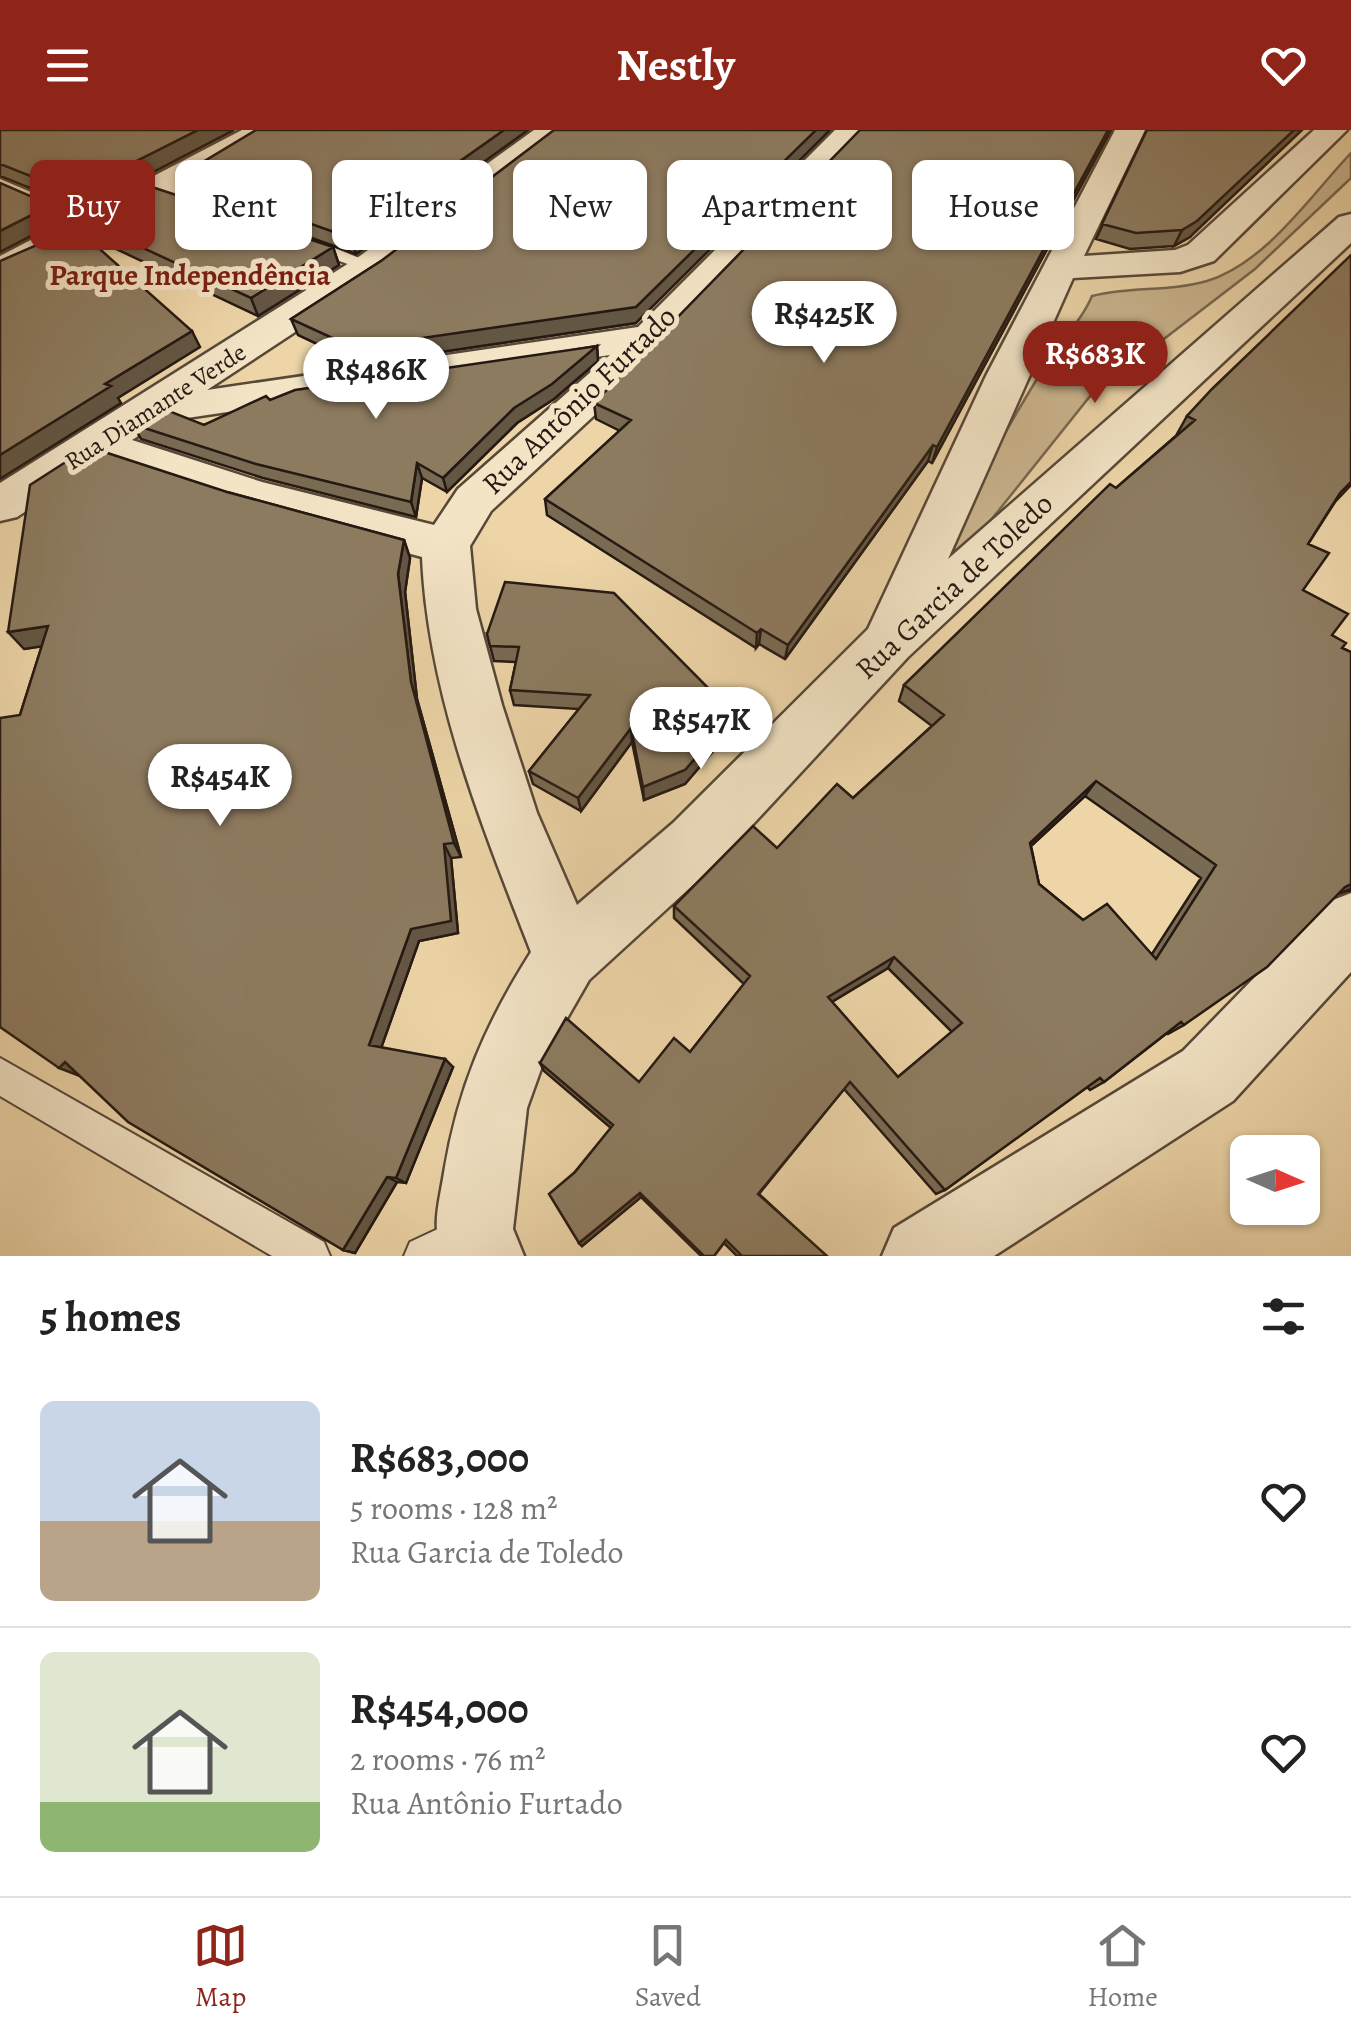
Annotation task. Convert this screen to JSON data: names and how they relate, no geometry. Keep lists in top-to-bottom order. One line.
{"streets":{"street":["Rua Antônio Furtado","Rua Diamante Verde","Rua Garcia de Toledo"]},"districts":["Parque Independência"],"north":"right","page":{"header":"Nestly","chip":["Buy","Rent","Filters","New","Apartment","House"],"price":["R$425K","R$683K","R$486K","R$547K","R$454K"],"heading":"5 homes","list":[{"name":"R$683,000","note":"5 rooms · 128 m² · Rua Garcia de Toledo"},{"name":"R$454,000","note":"2 rooms · 76 m² · Rua Antônio Furtado"}],"tabs":["Map","Saved","Home"]}}
